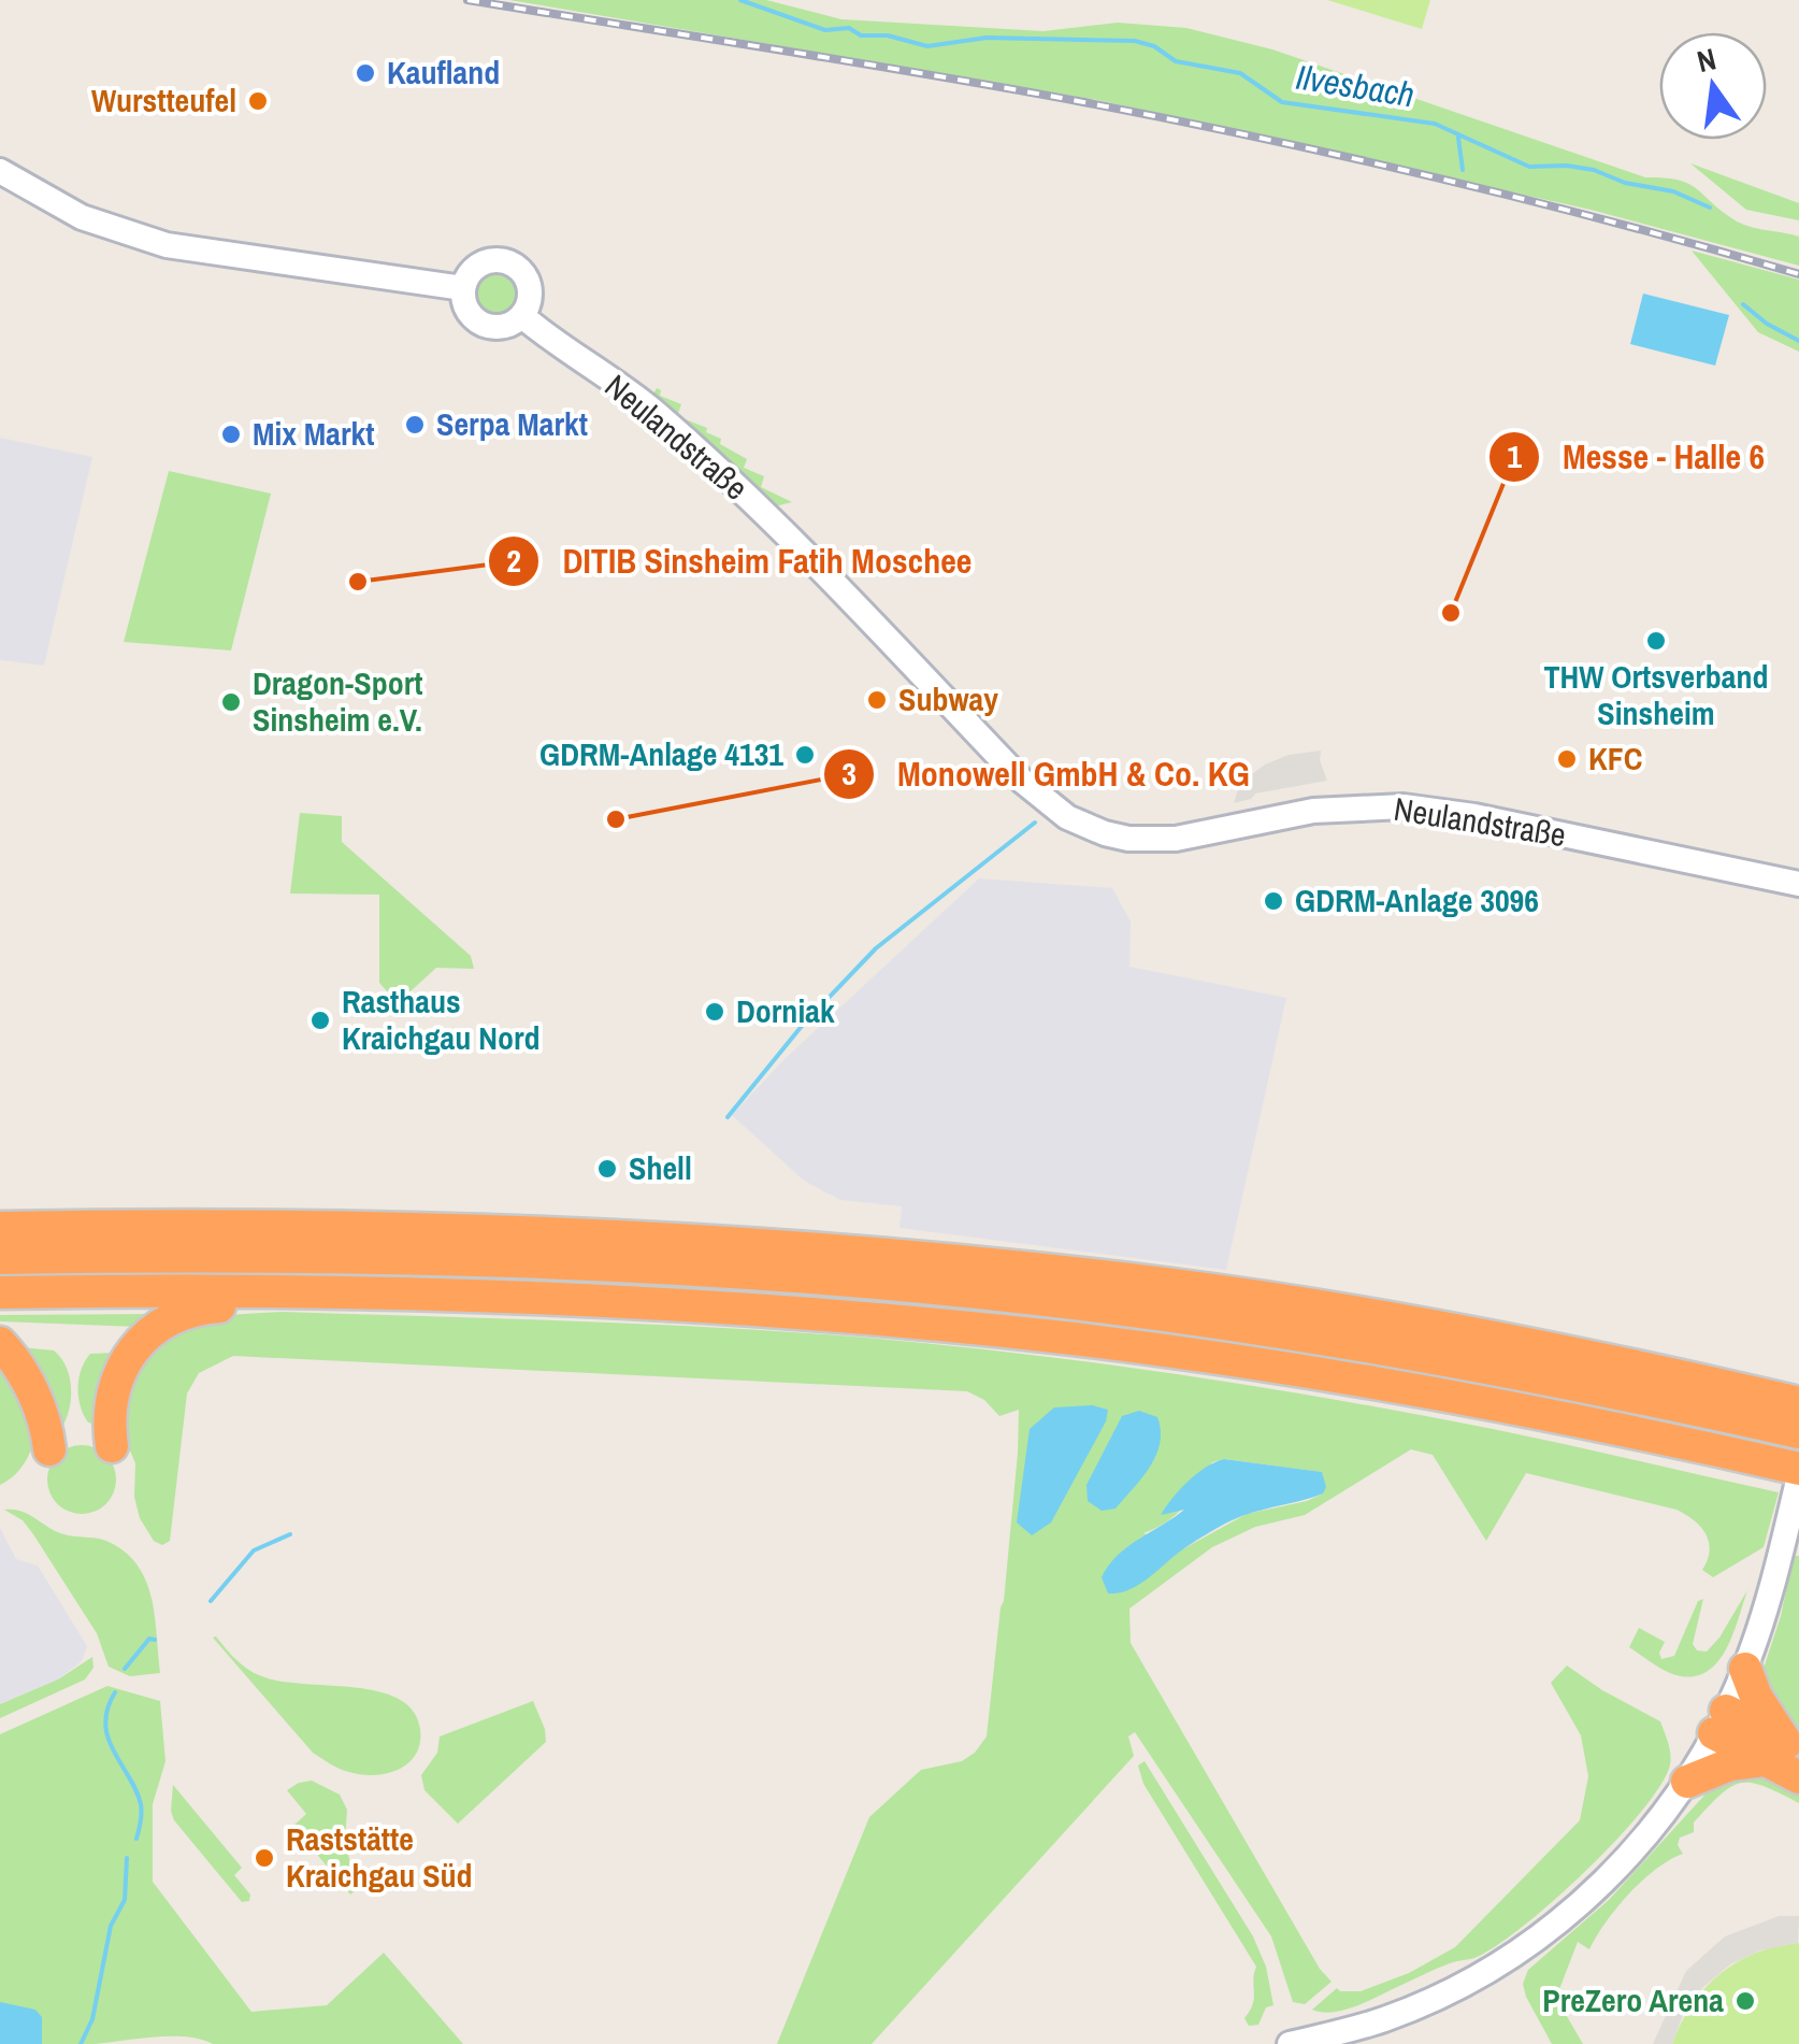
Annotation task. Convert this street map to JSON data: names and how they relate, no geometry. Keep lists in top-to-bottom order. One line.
{"streets":{"street":["Neulandstraße"]},"water":["Ilvesbach"],"places":["Kaufland","Wurstteufel","Serpa Markt","Mix Markt","DITIB Sinsheim Fatih Moschee","Messe - Halle 6","THW Ortsverband Sinsheim","Subway","Dragon-Sport Sinsheim e.V.","GDRM-Anlage 4131","KFC","Monowell GmbH & Co. KG","GDRM-Anlage 3096","Dorniak","Rasthaus Kraichgau Nord","Shell","Raststätte Kraichgau Süd","PreZero Arena"],"north":"top"}
